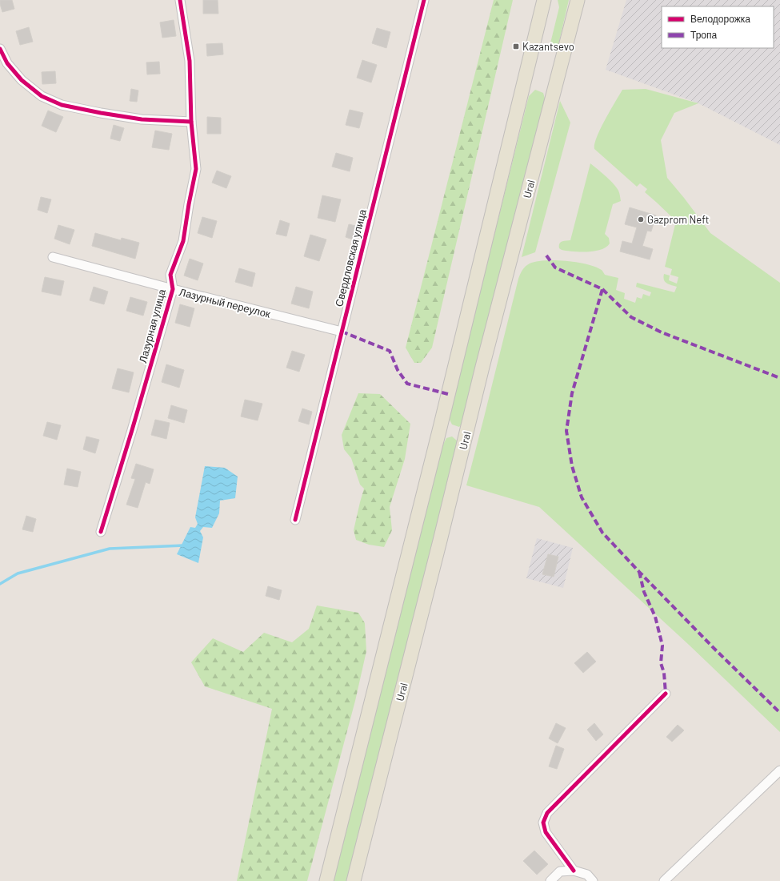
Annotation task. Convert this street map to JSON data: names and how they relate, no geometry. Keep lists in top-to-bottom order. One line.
{"streets":{"main road":["Ural"],"street":["Свердловская улица","Лазурный переулок","Лазурная улица"]},"crossings":[["Свердловская улица","Лазурный переулок"],["Лазурный переулок","Лазурная улица"]],"places":{"transit":["Kazantsevo"],"other":["Gazprom Neft"]},"legend":["Велодорожка","Тропа"]}
